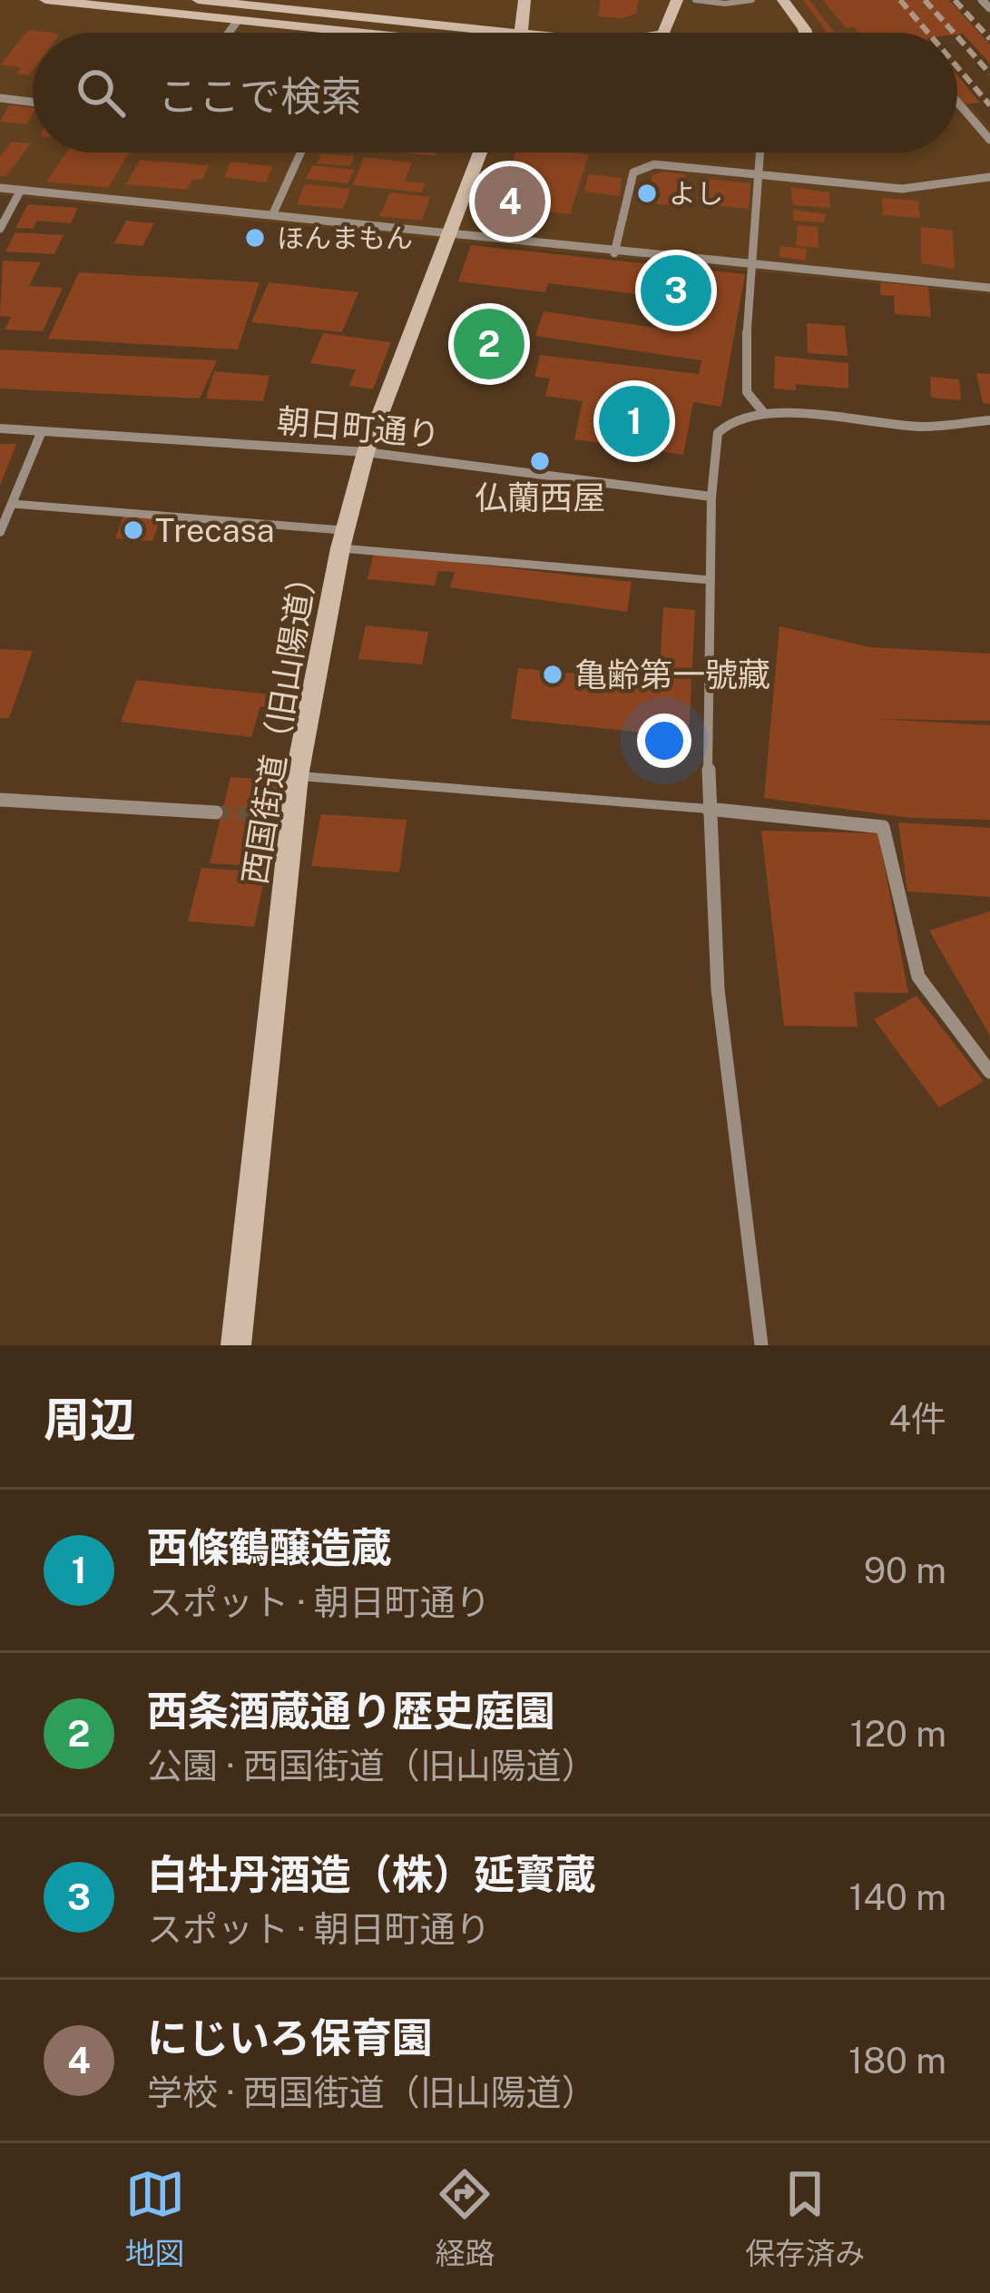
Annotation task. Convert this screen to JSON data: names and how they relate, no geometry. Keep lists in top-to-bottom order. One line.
{"streets":{"main road":["西国街道（旧山陽道）"],"street":["朝日町通り"]},"crossings":[["朝日町通り","西国街道（旧山陽道）"]],"places":["よし","ほんまもん","仏蘭西屋","Trecasa","亀齢第一號藏"],"page":{"search":"ここで検索","pins":["4","3","2","1"],"heading":["周辺","4件"],"list":[{"mark":"1","name":"西條鶴醸造蔵","note":"スポット · 朝日町通り","value":"90 m"},{"mark":"2","name":"西条酒蔵通り歴史庭園","note":"公園 · 西国街道（旧山陽道）","value":"120 m"},{"mark":"3","name":"白牡丹酒造（株）延寳蔵","note":"スポット · 朝日町通り","value":"140 m"},{"mark":"4","name":"にじいろ保育園","note":"学校 · 西国街道（旧山陽道）","value":"180 m"}],"nav":["地図","経路","保存済み"]}}
